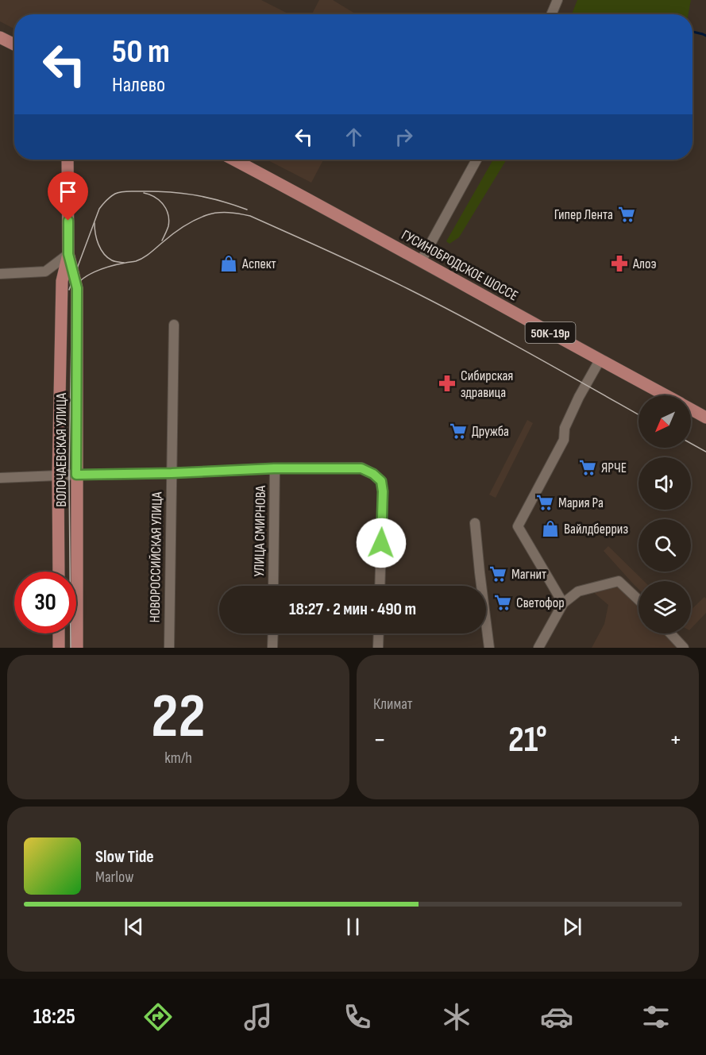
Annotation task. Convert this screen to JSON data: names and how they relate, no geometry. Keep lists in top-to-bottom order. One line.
{"streets":{"main road":["ГУСИНОБРОДСКОЕ ШОССЕ","50К-19р","ВОЛОЧАЕВСКАЯ УЛИЦА"],"street":["УЛИЦА СМИРНОВА","НОВОРОССИЙСКАЯ УЛИЦА"]},"places":{"supermarket":["Гипер Лента","Дружба","ЯРЧЕ","Мария Ра","Магнит","Светофор"],"shop":["Аспект","Вайлдберриз"],"pharmacy":["Алоэ","Сибирская здравица"]},"north":"bottom left","page":{"turn":["50 m","Налево"],"limit":"30","trip":"18:27 · 2 мин · 490 m","tile":[["22","km/h"],"Климат"],"heat":["−","21°","+"],"song":["Slow Tide","Marlow"],"tabs":"18:25"}}
